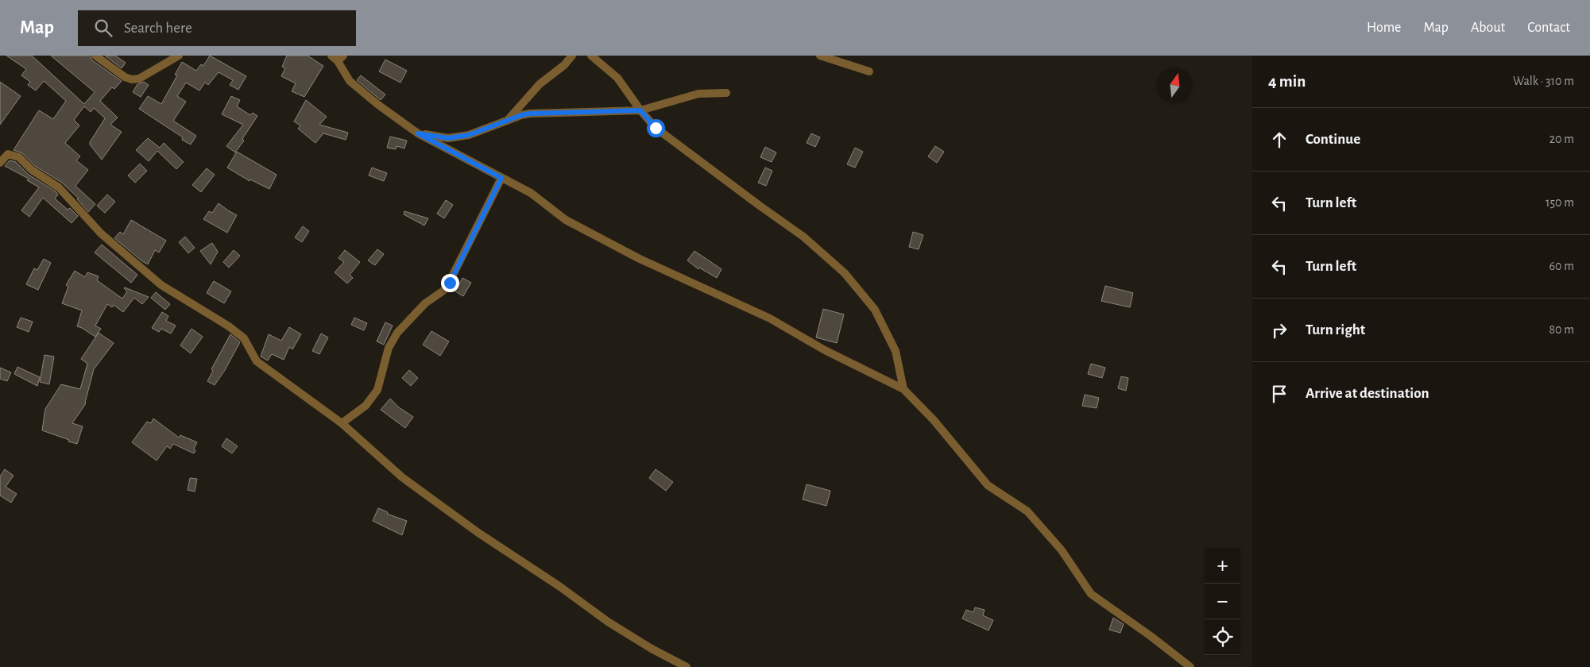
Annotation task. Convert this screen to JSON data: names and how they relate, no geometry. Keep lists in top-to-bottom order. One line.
{"north":"top","page":{"header":"Map","search":"Search here","nav":["Home","Map","About","Contact"],"heading":["4 min","Walk · 310 m"],"list":[["Continue","20 m"],["Turn left","150 m"],["Turn left","60 m"],["Turn right","80 m"],"Arrive at destination"],"map_buttons":["+","−"]}}
